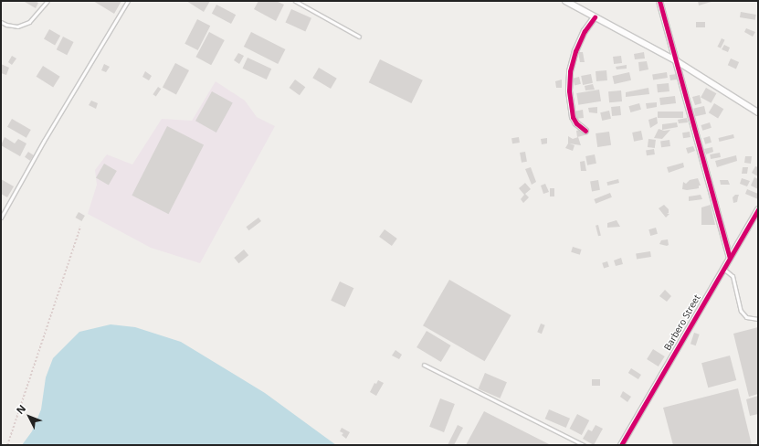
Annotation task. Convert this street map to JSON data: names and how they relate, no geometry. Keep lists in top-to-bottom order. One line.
{"streets":{"street":["Barbero Street"]},"north":"top left"}
